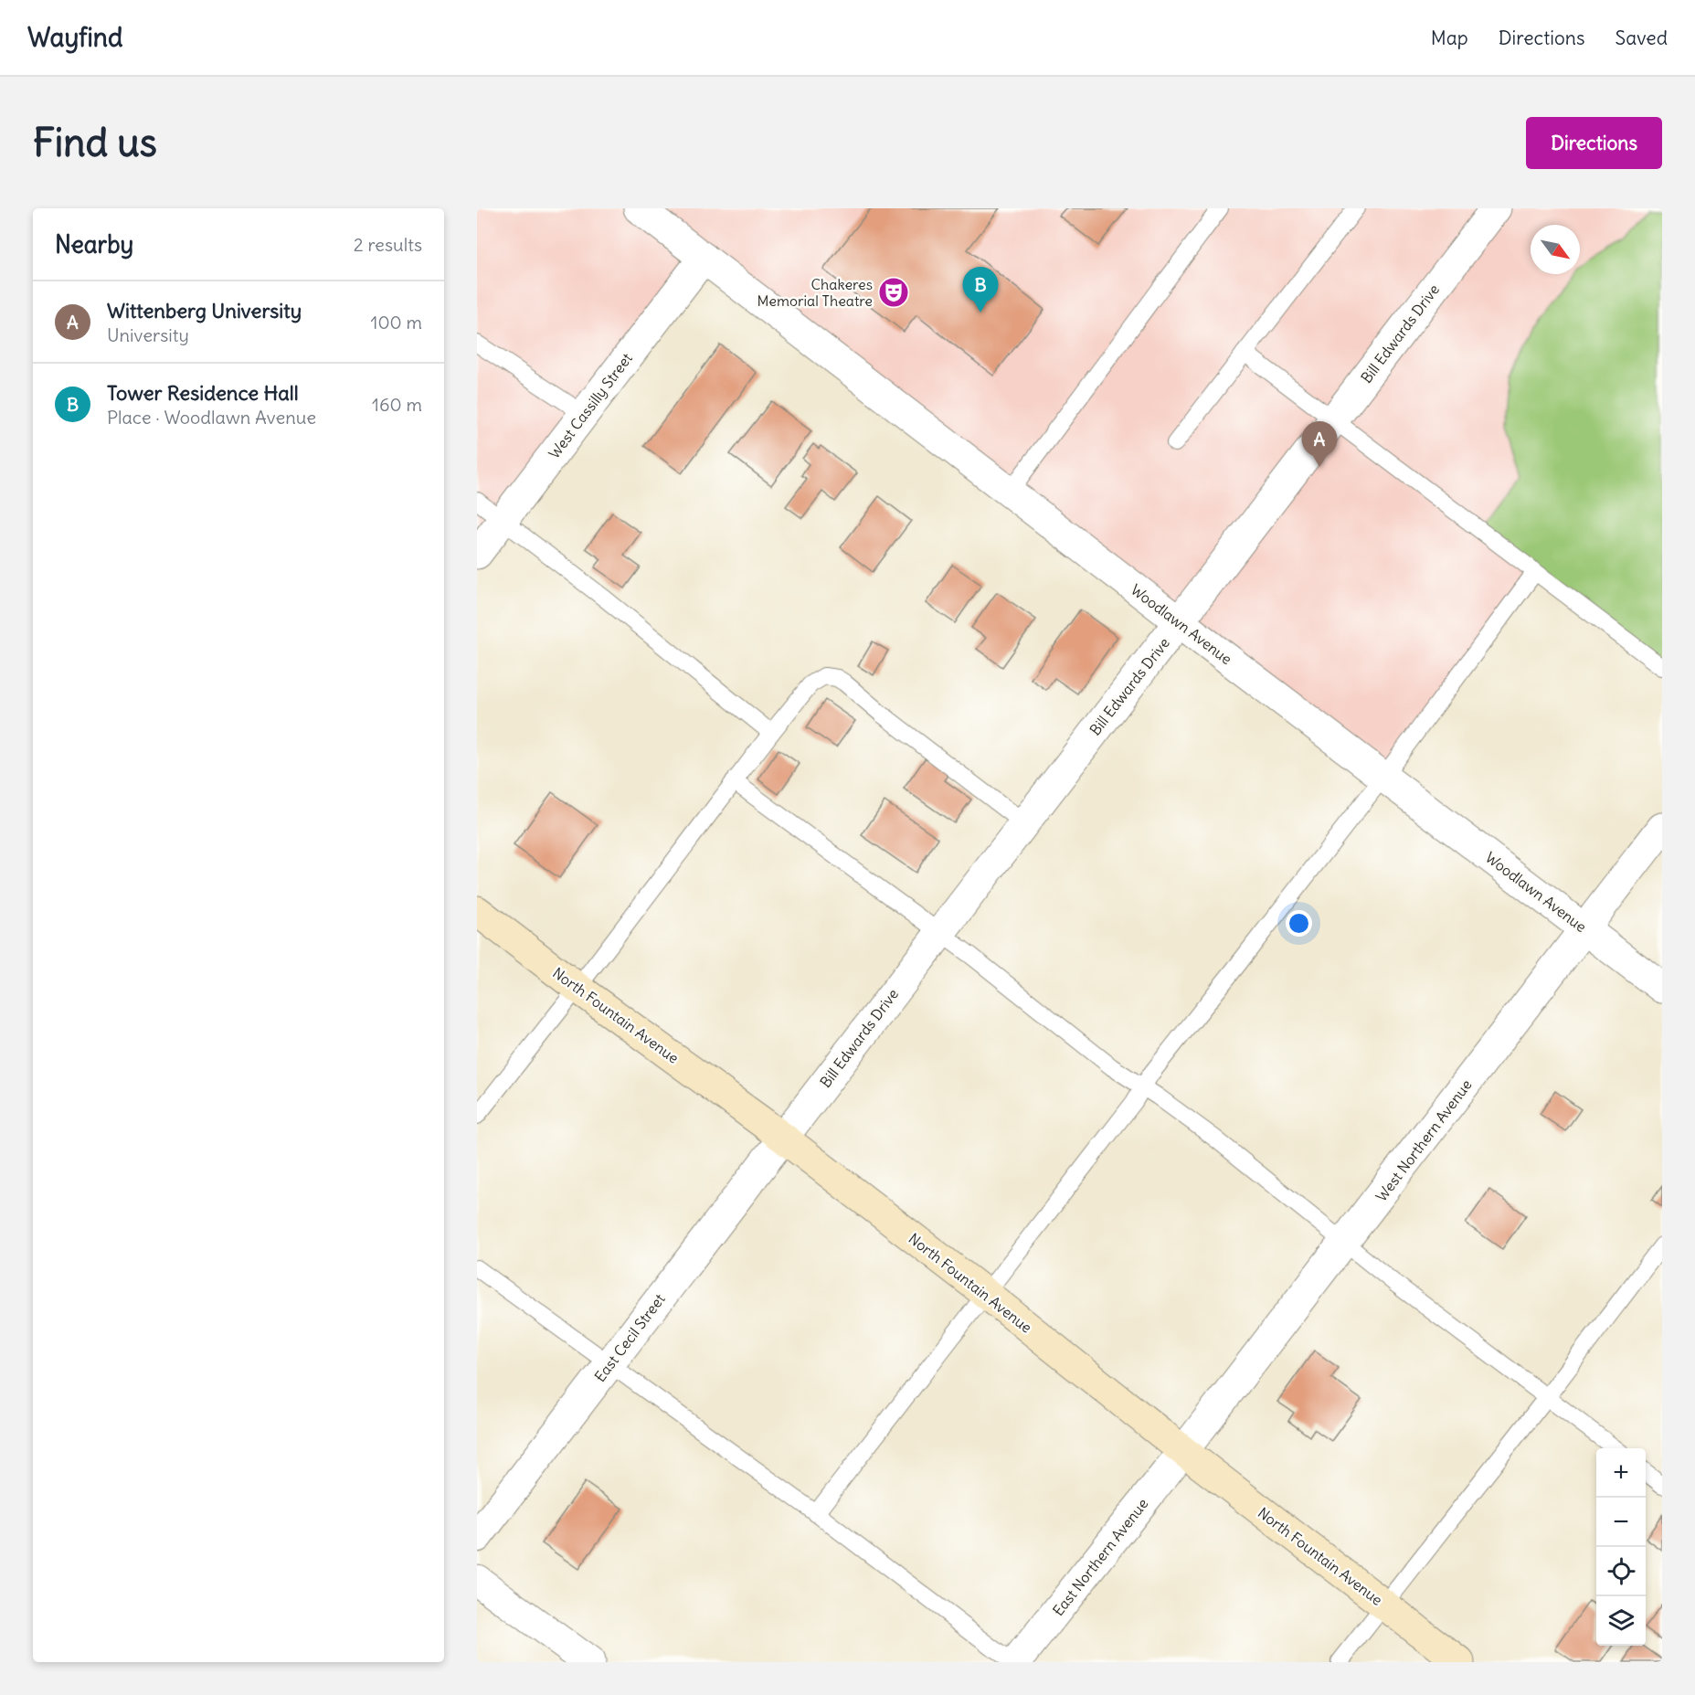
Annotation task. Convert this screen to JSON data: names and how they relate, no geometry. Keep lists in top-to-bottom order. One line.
{"streets":{"street":["Bill Edwards Drive","West Cassilly Street","Woodlawn Avenue","North Fountain Avenue","West Northern Avenue","East Cecil Street","East Northern Avenue"]},"crossings":[["Bill Edwards Drive","Woodlawn Avenue"],["Bill Edwards Drive","North Fountain Avenue"],["Bill Edwards Drive","East Cecil Street"],["West Cassilly Street","Woodlawn Avenue"],["Woodlawn Avenue","West Northern Avenue"],["North Fountain Avenue","West Northern Avenue"],["North Fountain Avenue","East Cecil Street"],["North Fountain Avenue","East Northern Avenue"],["West Northern Avenue","East Northern Avenue"]],"places":{"theatre":["Chakeres Memorial Theatre"]},"north":"bottom right","page":{"header":"Wayfind","nav":["Map","Directions","Saved"],"buttons":"Directions","title":"Find us","heading":["Nearby","2 results"],"pins":["B","A"],"list":[{"mark":"A","name":"Wittenberg University","note":"University","value":"100 m"},{"mark":"B","name":"Tower Residence Hall","note":"Place · Woodlawn Avenue","value":"160 m"}],"map_buttons":["+","−"]}}
